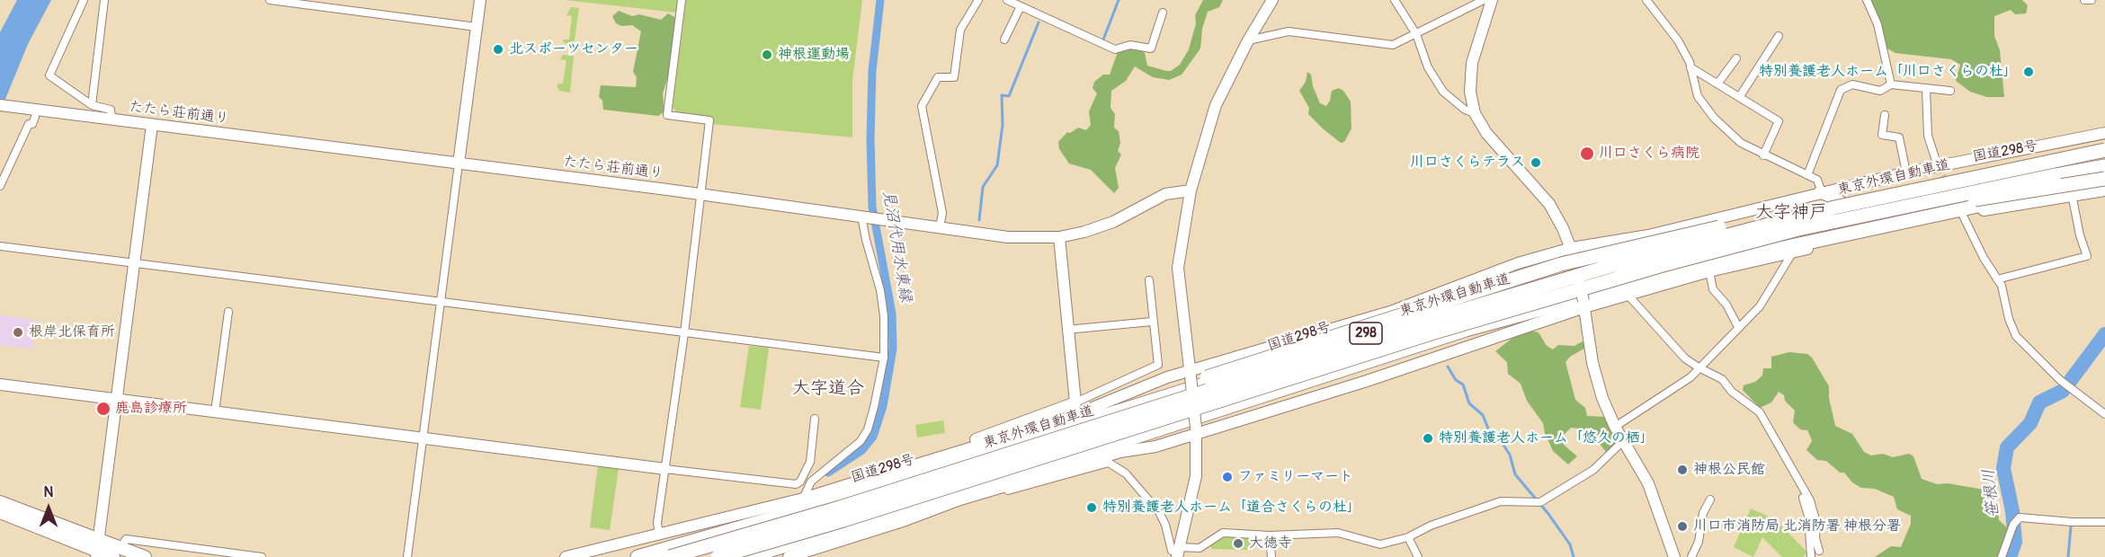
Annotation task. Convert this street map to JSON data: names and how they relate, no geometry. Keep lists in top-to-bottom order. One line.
{"streets":{"highway":["国道298号","東京外環自動車道","298"],"street":["たたら荘前通り"]},"crossings":[["国道298号","東京外環自動車道"],["国道298号","298"],["東京外環自動車道","298"]],"districts":["大字神戸","大字道合"],"water":["見沼代用水東縁","笹根川"],"places":["北スポーツセンター","神根運動場","特別養護老人ホーム「川口さくらの杜」","川口さくら病院","川口さくらテラス","根岸北保育所","鹿島診療所","特別養護老人ホーム「悠久の栖」","神根公民館","ファミリーマート","特別養護老人ホーム「道合さくらの杜」","川口市消防局 北消防署 神根分署","大徳寺"],"north":"top"}
